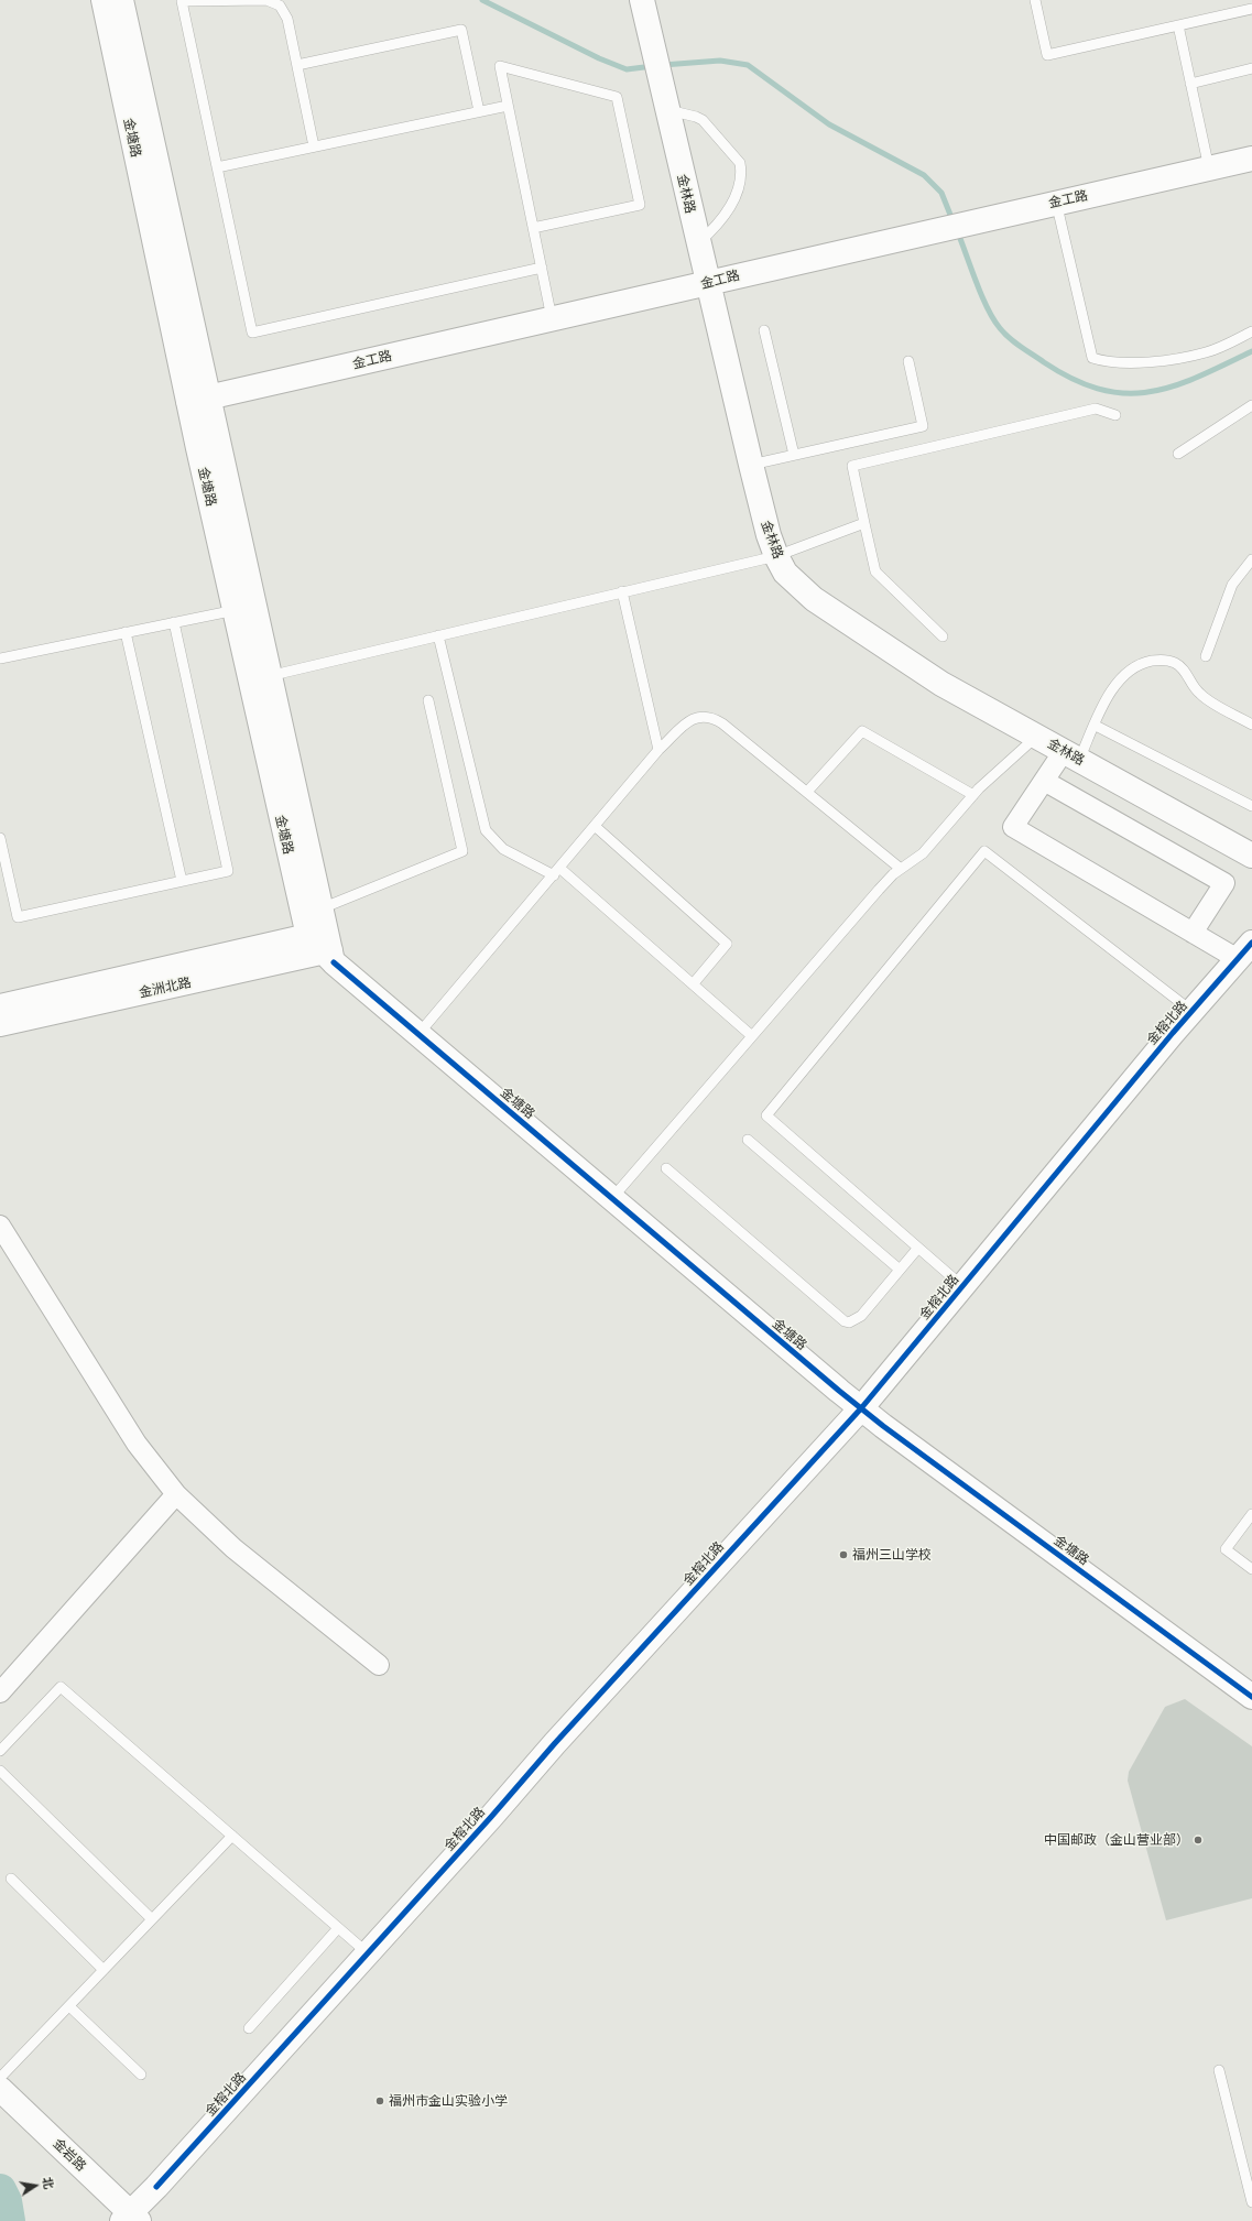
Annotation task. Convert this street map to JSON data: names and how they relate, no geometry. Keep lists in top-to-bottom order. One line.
{"streets":{"street":["金塘路","金林路","金工路","金洲北路","金榕北路","金岩路"]},"crossings":[["金塘路","金工路"],["金塘路","金洲北路"],["金塘路","金榕北路"],["金林路","金工路"],["金榕北路","金岩路"]],"places":["福州三山学校","中国邮政（金山营业部）","福州市金山实验小学"],"north":"right"}
